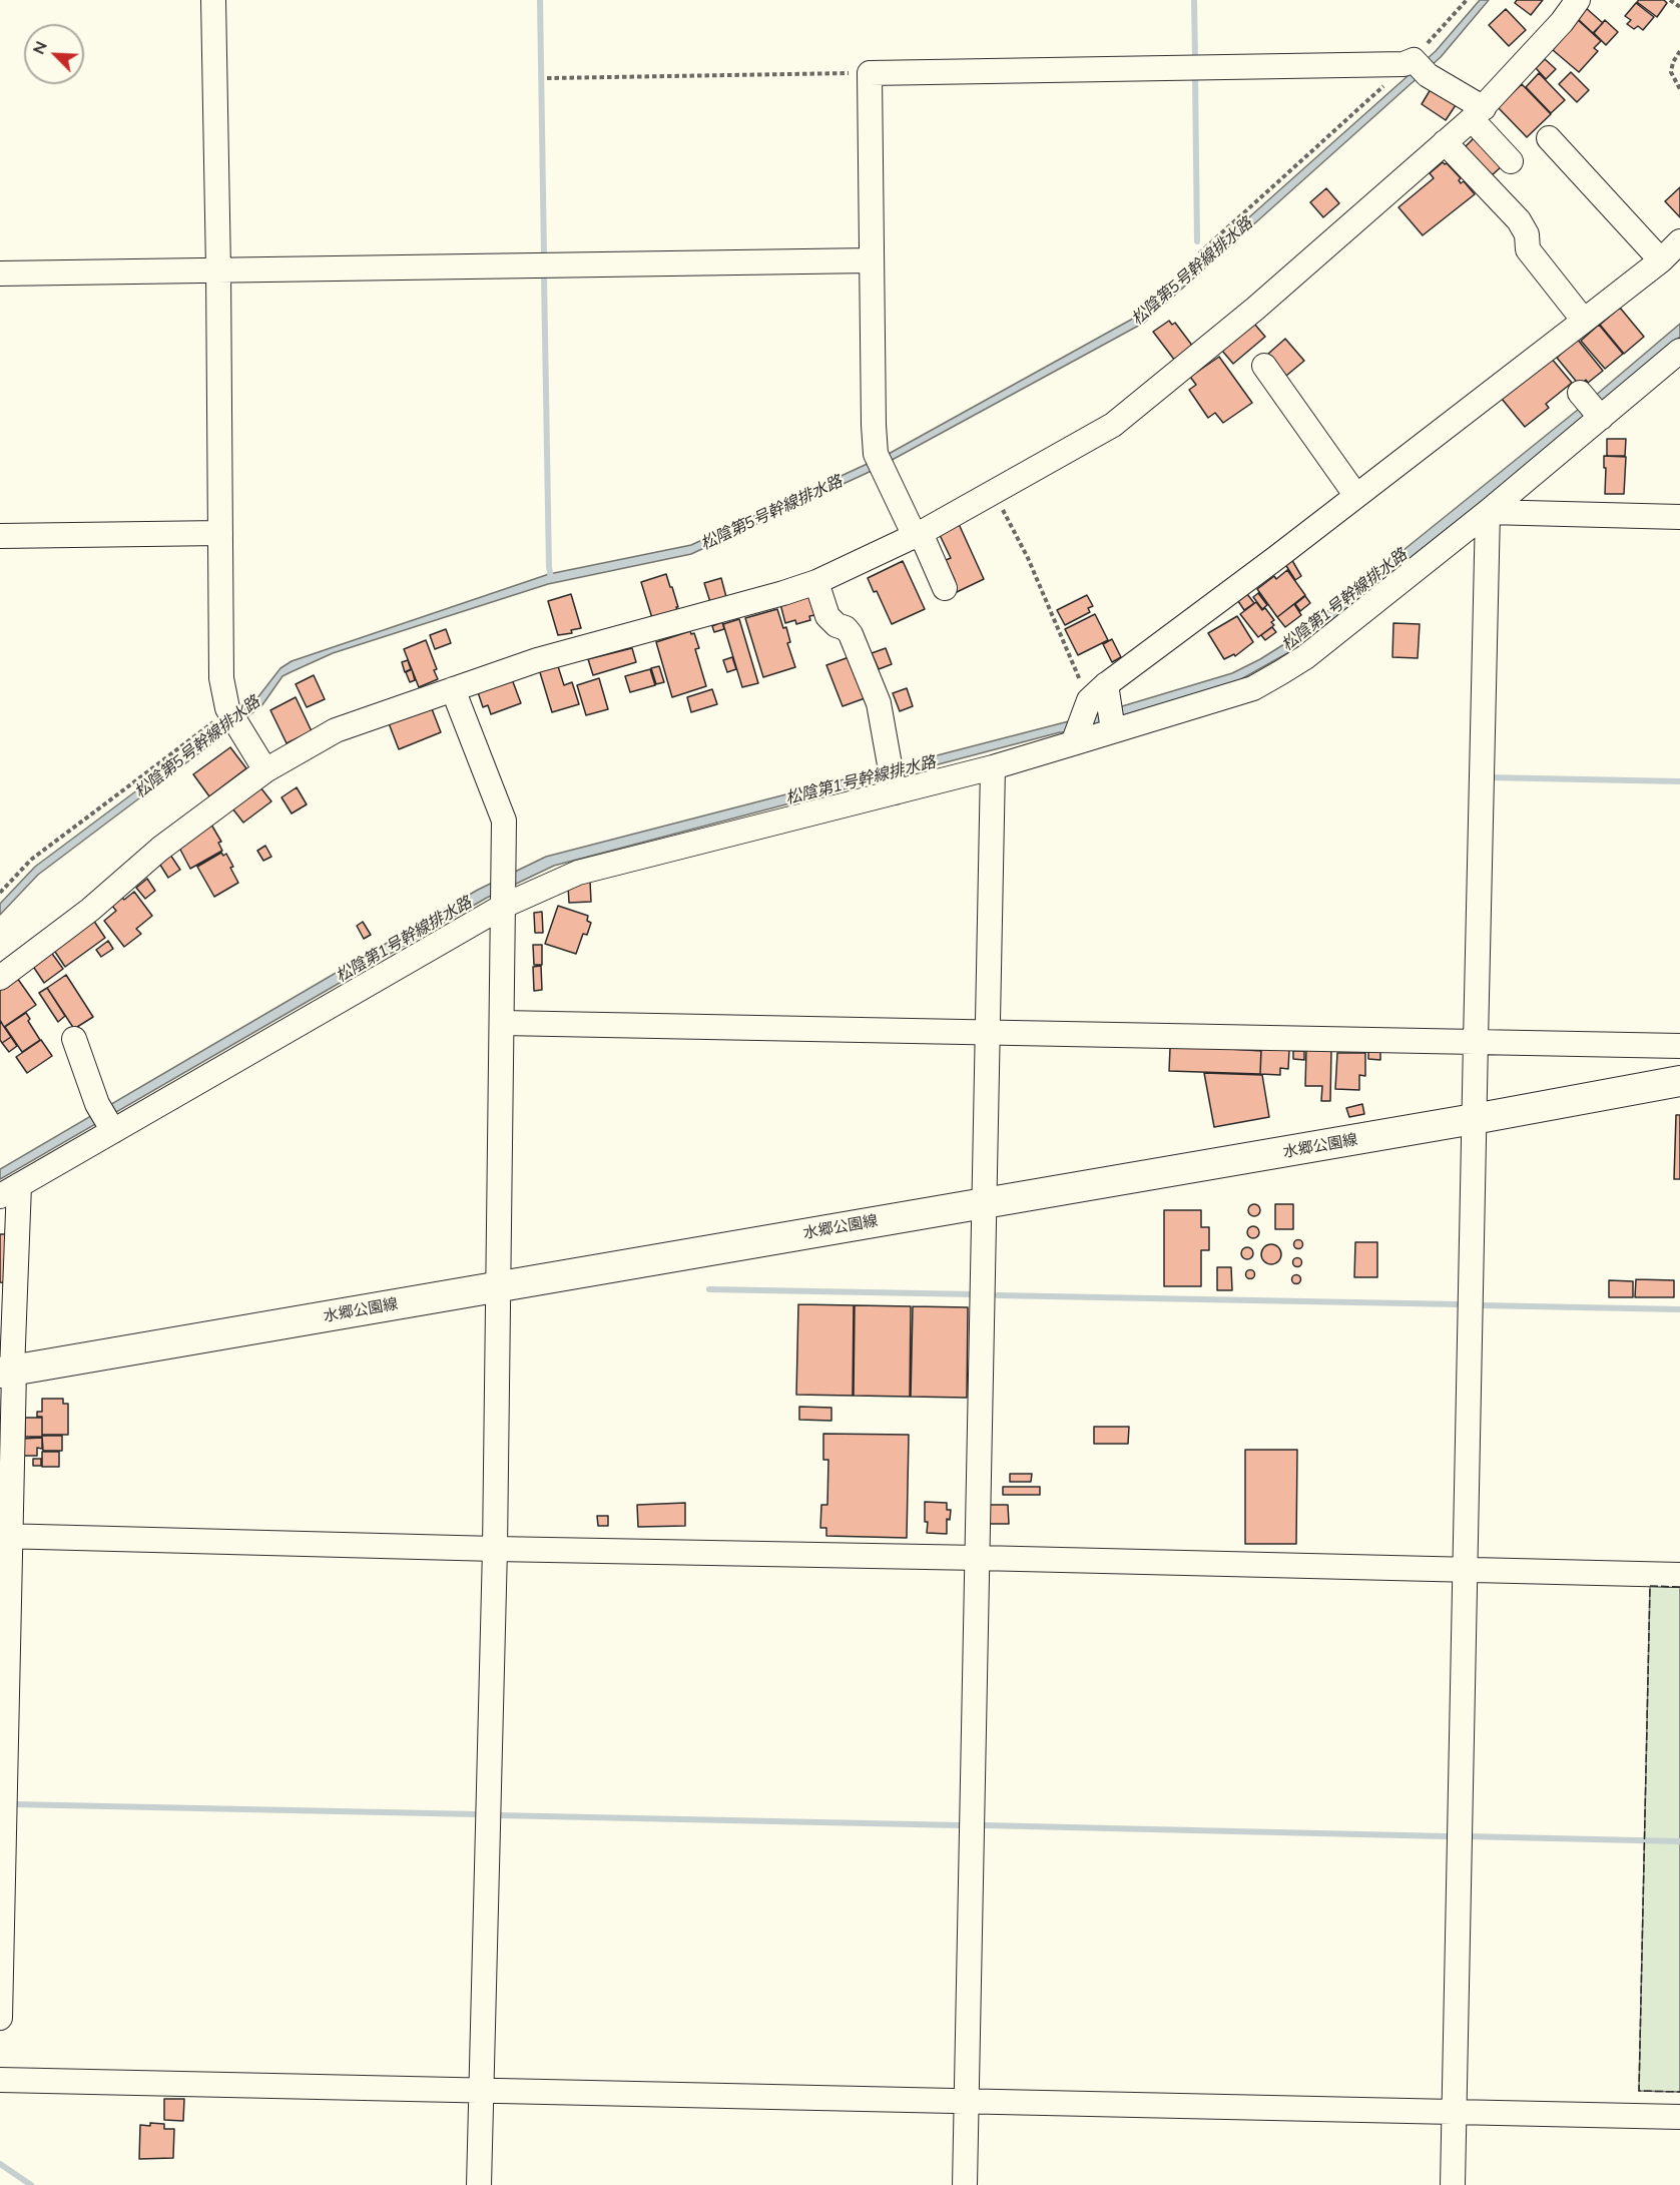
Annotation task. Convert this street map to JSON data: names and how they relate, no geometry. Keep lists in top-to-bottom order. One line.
{"streets":{"main road":["水郷公園線"]},"water":["松陰第5号幹線排水路","松陰第1号幹線排水路"],"north":"top left"}
